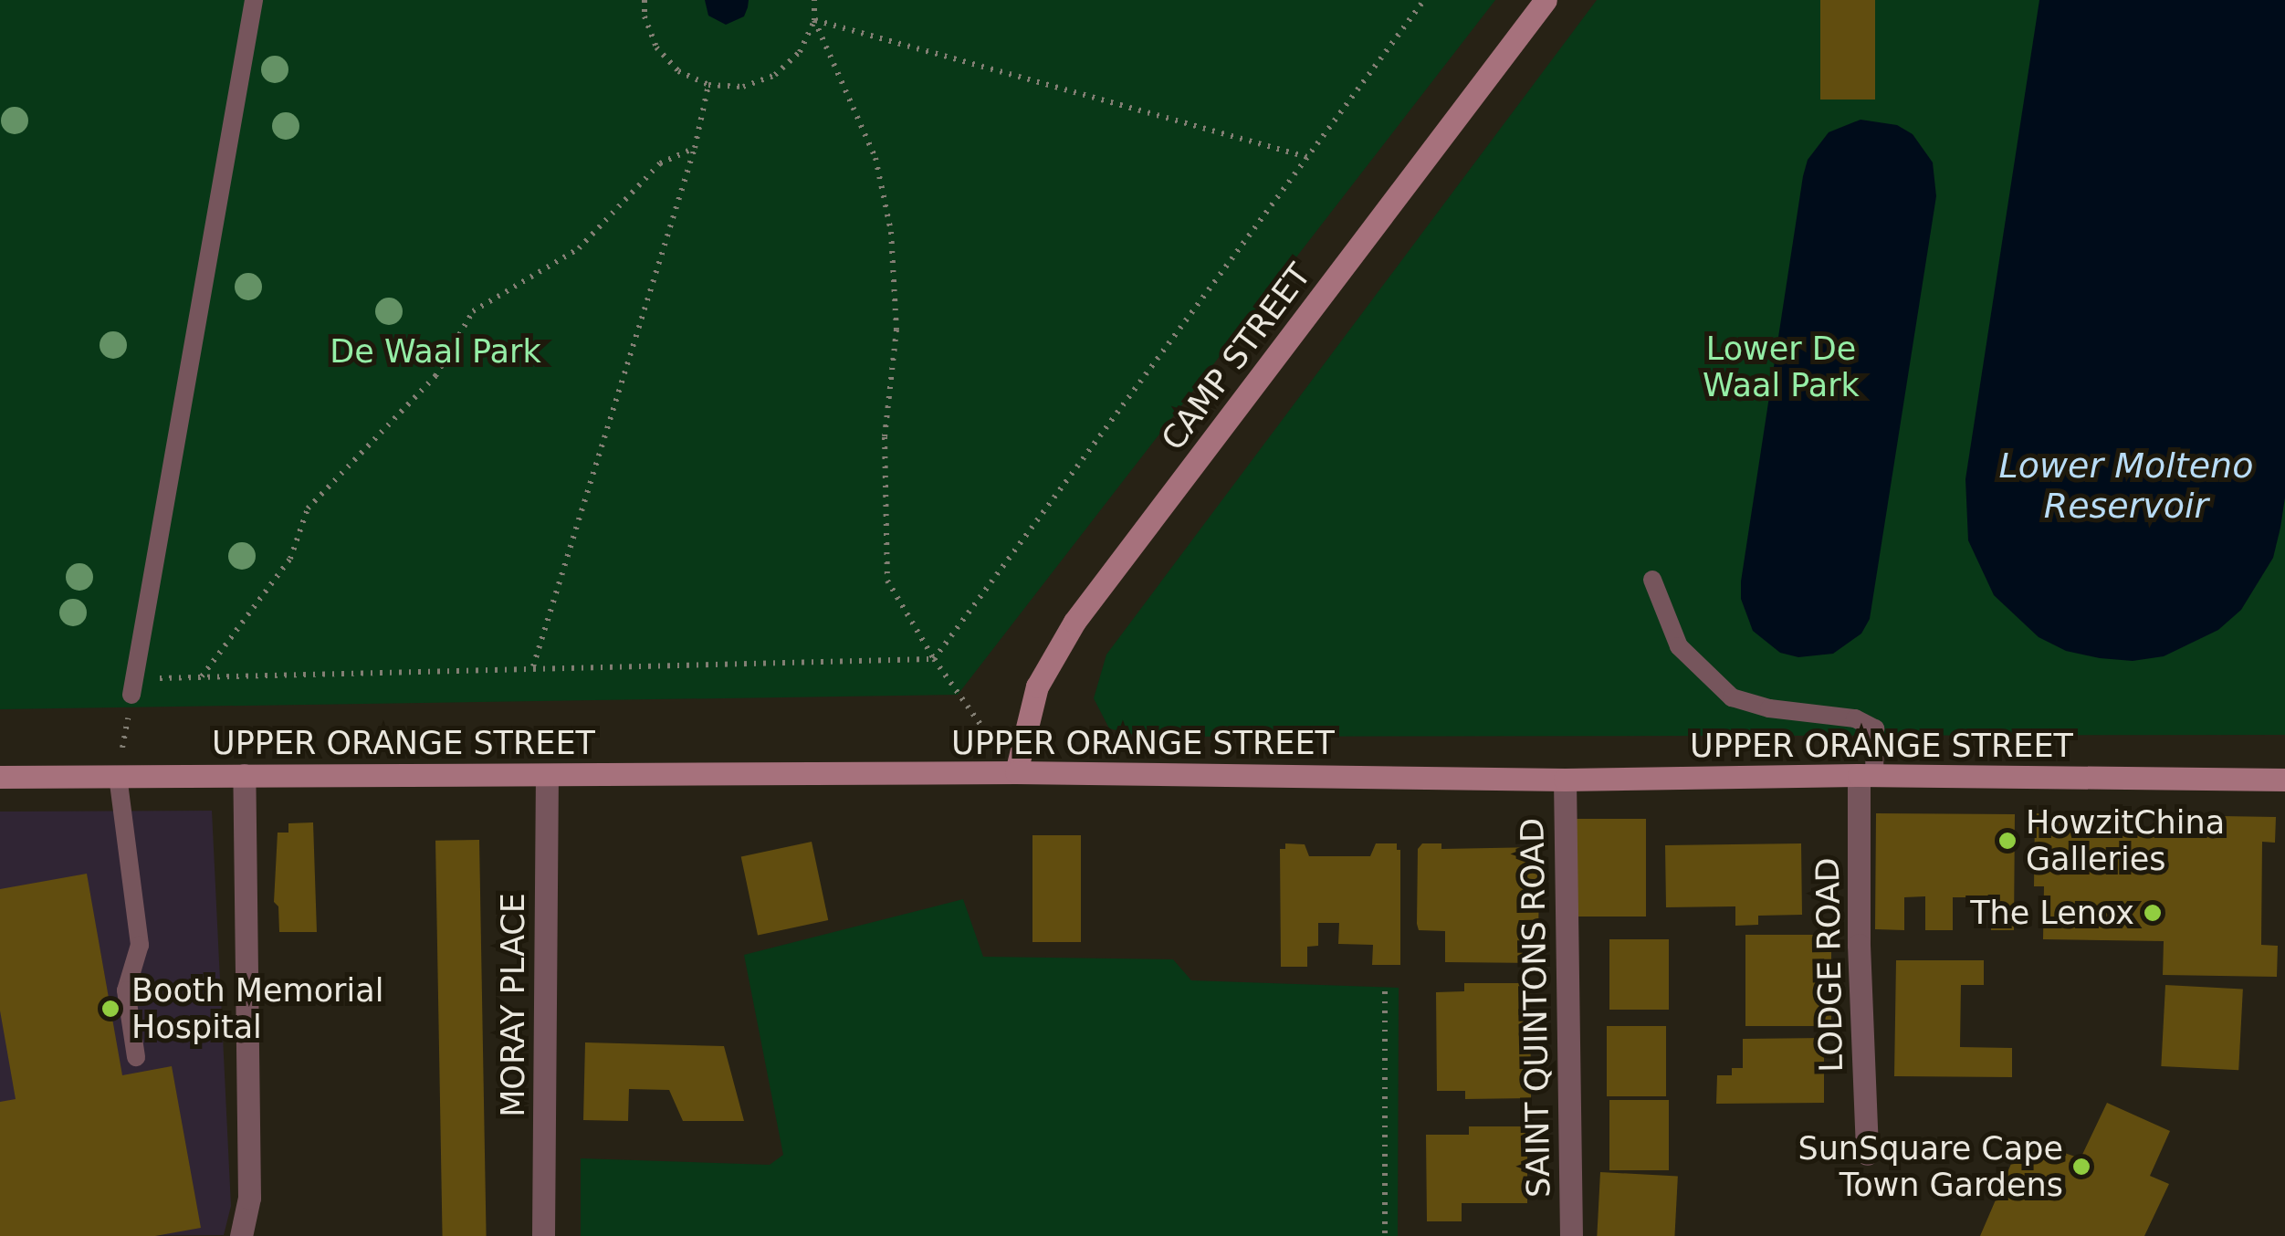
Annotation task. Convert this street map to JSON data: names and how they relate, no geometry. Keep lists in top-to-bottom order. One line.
{"streets":{"street":["CAMP STREET","UPPER ORANGE STREET","LODGE ROAD","MORAY PLACE","SAINT QUINTONS ROAD"]},"crossings":[["CAMP STREET","UPPER ORANGE STREET"],["UPPER ORANGE STREET","LODGE ROAD"],["UPPER ORANGE STREET","MORAY PLACE"],["UPPER ORANGE STREET","SAINT QUINTONS ROAD"]],"water":["Lower Molteno Reservoir"],"parks":["Lower De Waal Park","De Waal Park"],"places":["HowzitChina Galleries","The Lenox","Booth Memorial Hospital","SunSquare Cape Town Gardens"]}
